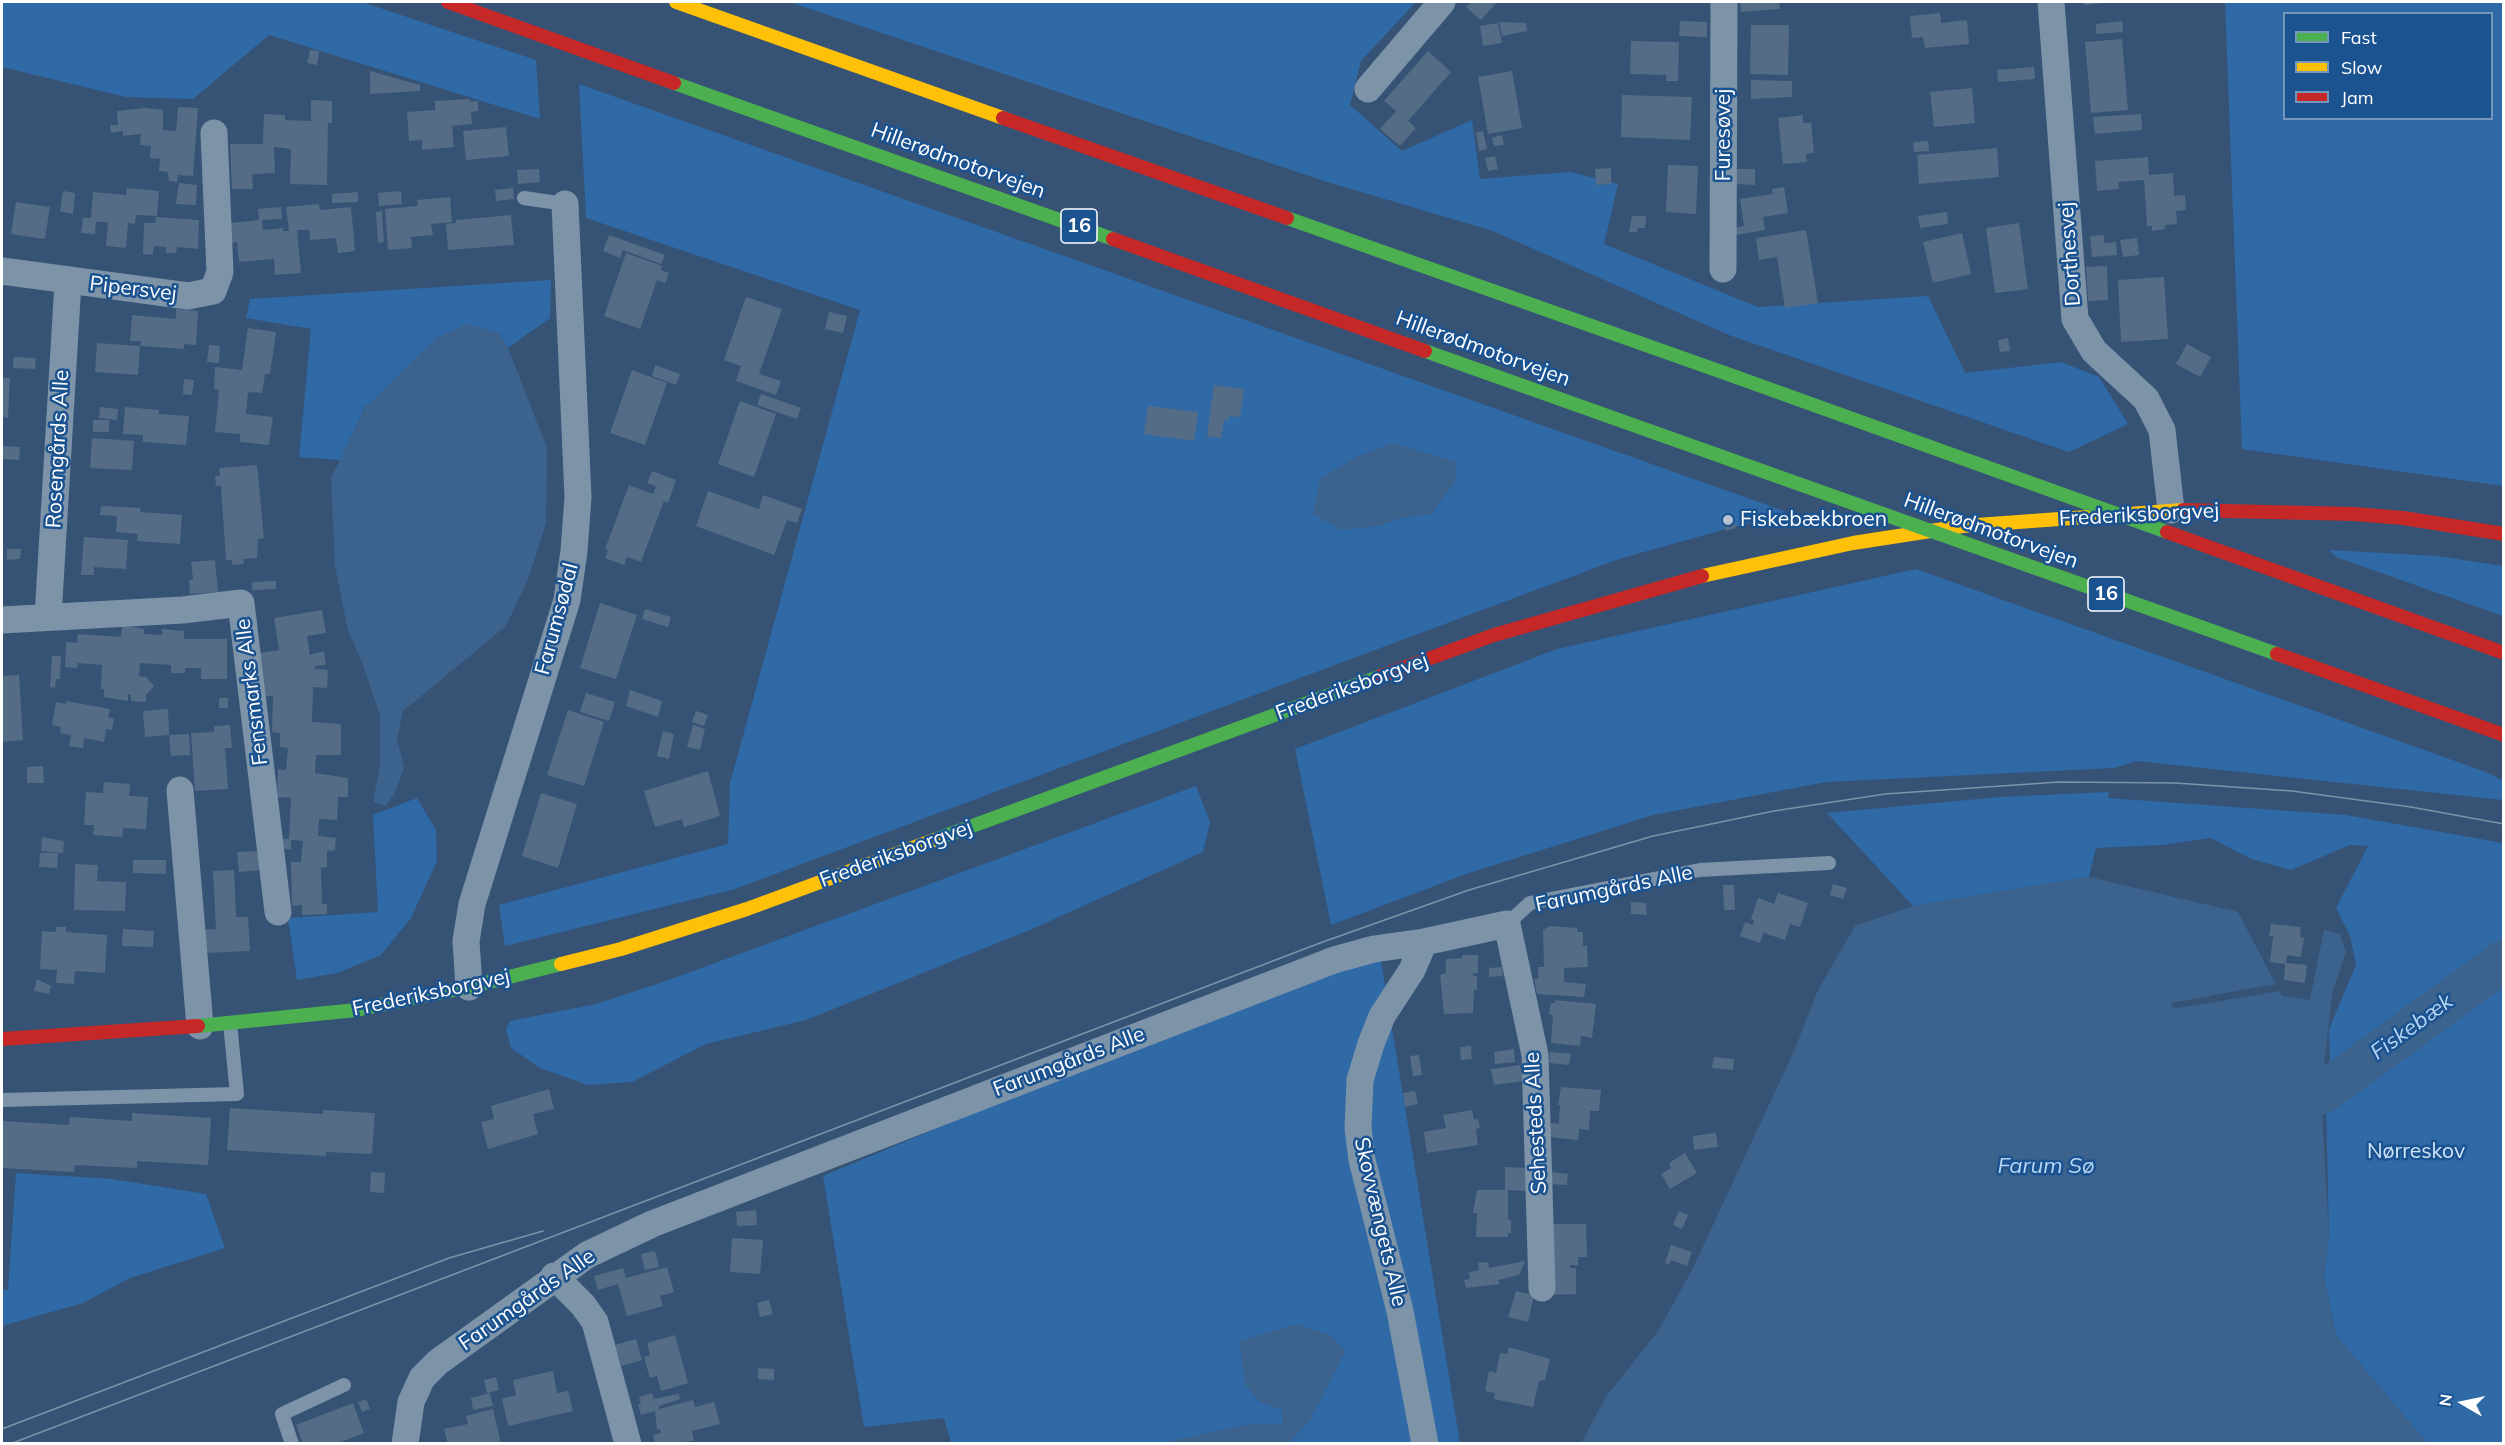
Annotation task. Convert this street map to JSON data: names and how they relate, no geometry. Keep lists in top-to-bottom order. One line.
{"streets":{"main road":["Hillerødmotorvejen","16","Frederiksborgvej"],"street":["Furesøvej","Dorthesvej","Pipersvej","Rosengårds Alle","Farumsødal","Fensmarks Alle","Farumgårds Alle","Sehesteds Alle","Skovvængets Alle"]},"crossings":[["Dorthesvej","Frederiksborgvej"],["Pipersvej","Rosengårds Alle"],["Rosengårds Alle","Fensmarks Alle"],["Frederiksborgvej","Farumsødal"],["Farumgårds Alle","Sehesteds Alle"],["Farumgårds Alle","Skovvængets Alle"]],"water":["Fiskebæk","Farum Sø"],"parks":["Nørreskov"],"places":["Fiskebækbroen"],"legend":["Fast","Slow","Jam"],"north":"left"}
